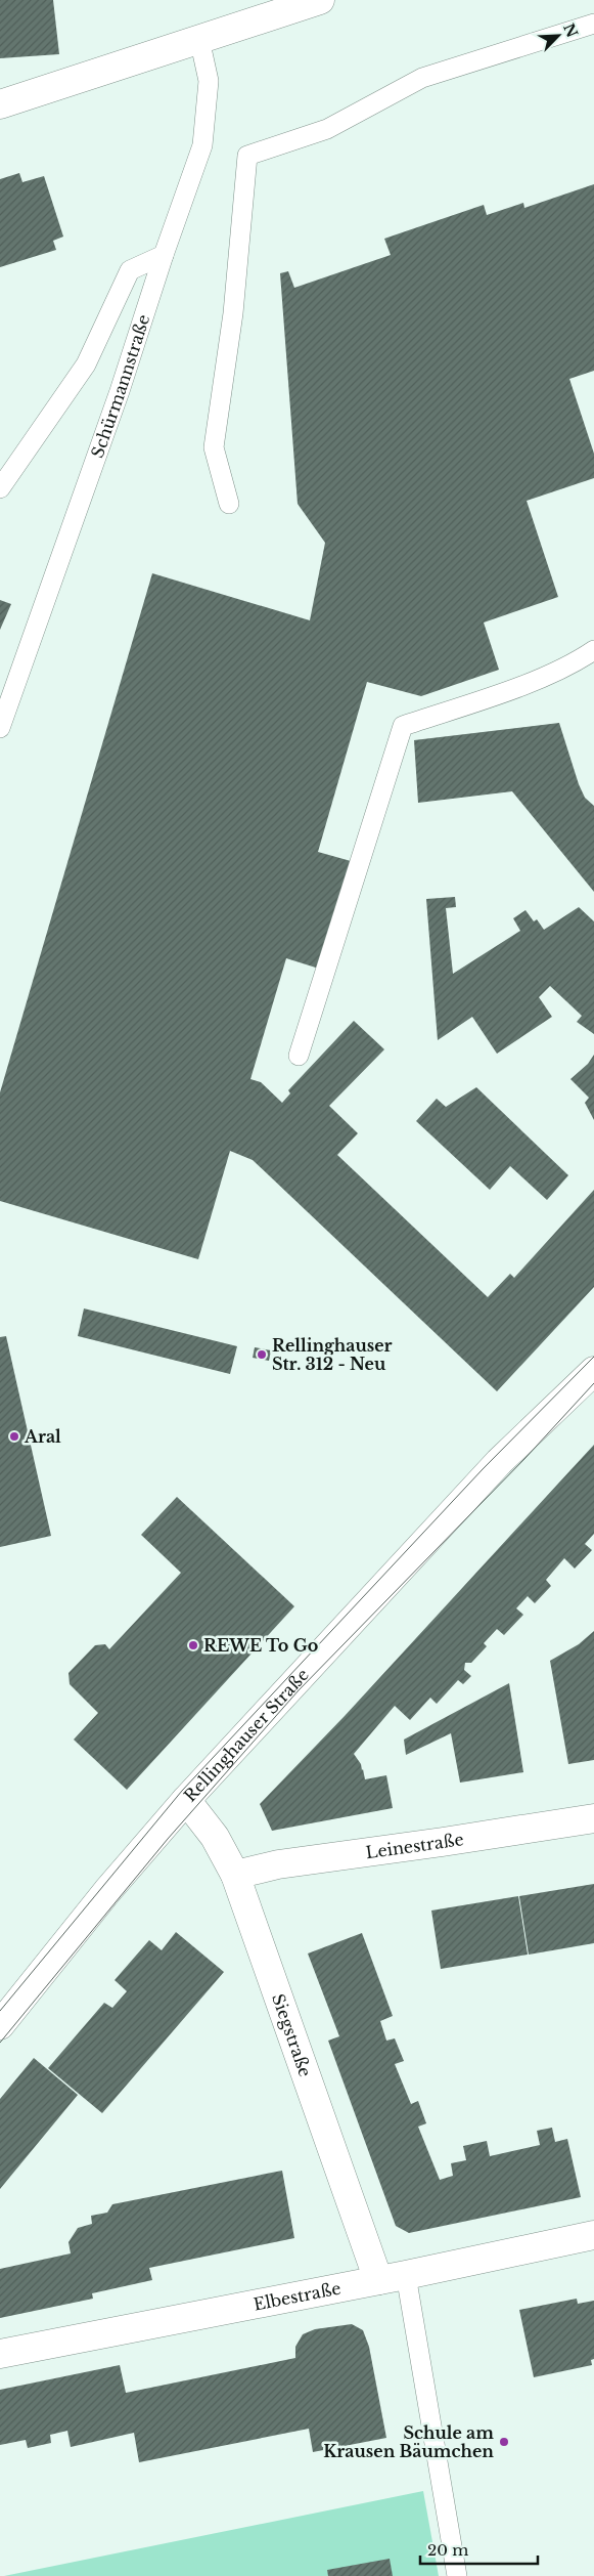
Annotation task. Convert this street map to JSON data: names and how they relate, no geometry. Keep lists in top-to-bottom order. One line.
{"streets":{"street":["Rellinghauser Straße","Leinestraße","Siegstraße","Elbestraße"],"lane":["Schürmannstraße"]},"crossings":[["Rellinghauser Straße","Siegstraße"],["Leinestraße","Siegstraße"],["Siegstraße","Elbestraße"]],"places":["Rellinghauser Str. 312 - Neu","Aral","REWE To Go","Schule am Krausen Bäumchen"],"scale_bar":"20 m","north":"top right"}
